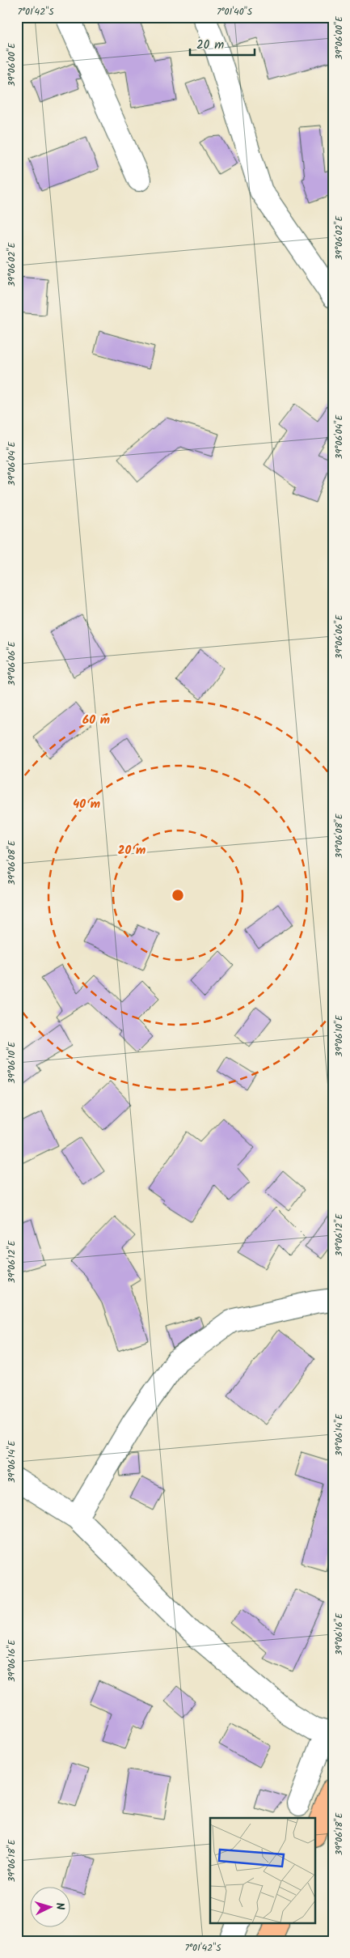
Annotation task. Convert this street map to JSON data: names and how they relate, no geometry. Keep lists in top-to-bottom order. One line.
{"scale_bar":"20 m","north":"right","coordinates":["7°01'42\"S","7°01'40\"S","39°06'00\"E","39°06'02\"E","39°06'04\"E","39°06'06\"E","39°06'08\"E","39°06'10\"E","39°06'12\"E","39°06'14\"E","39°06'16\"E","39°06'18\"E"],"rings":["60 m","40 m","20 m"]}
